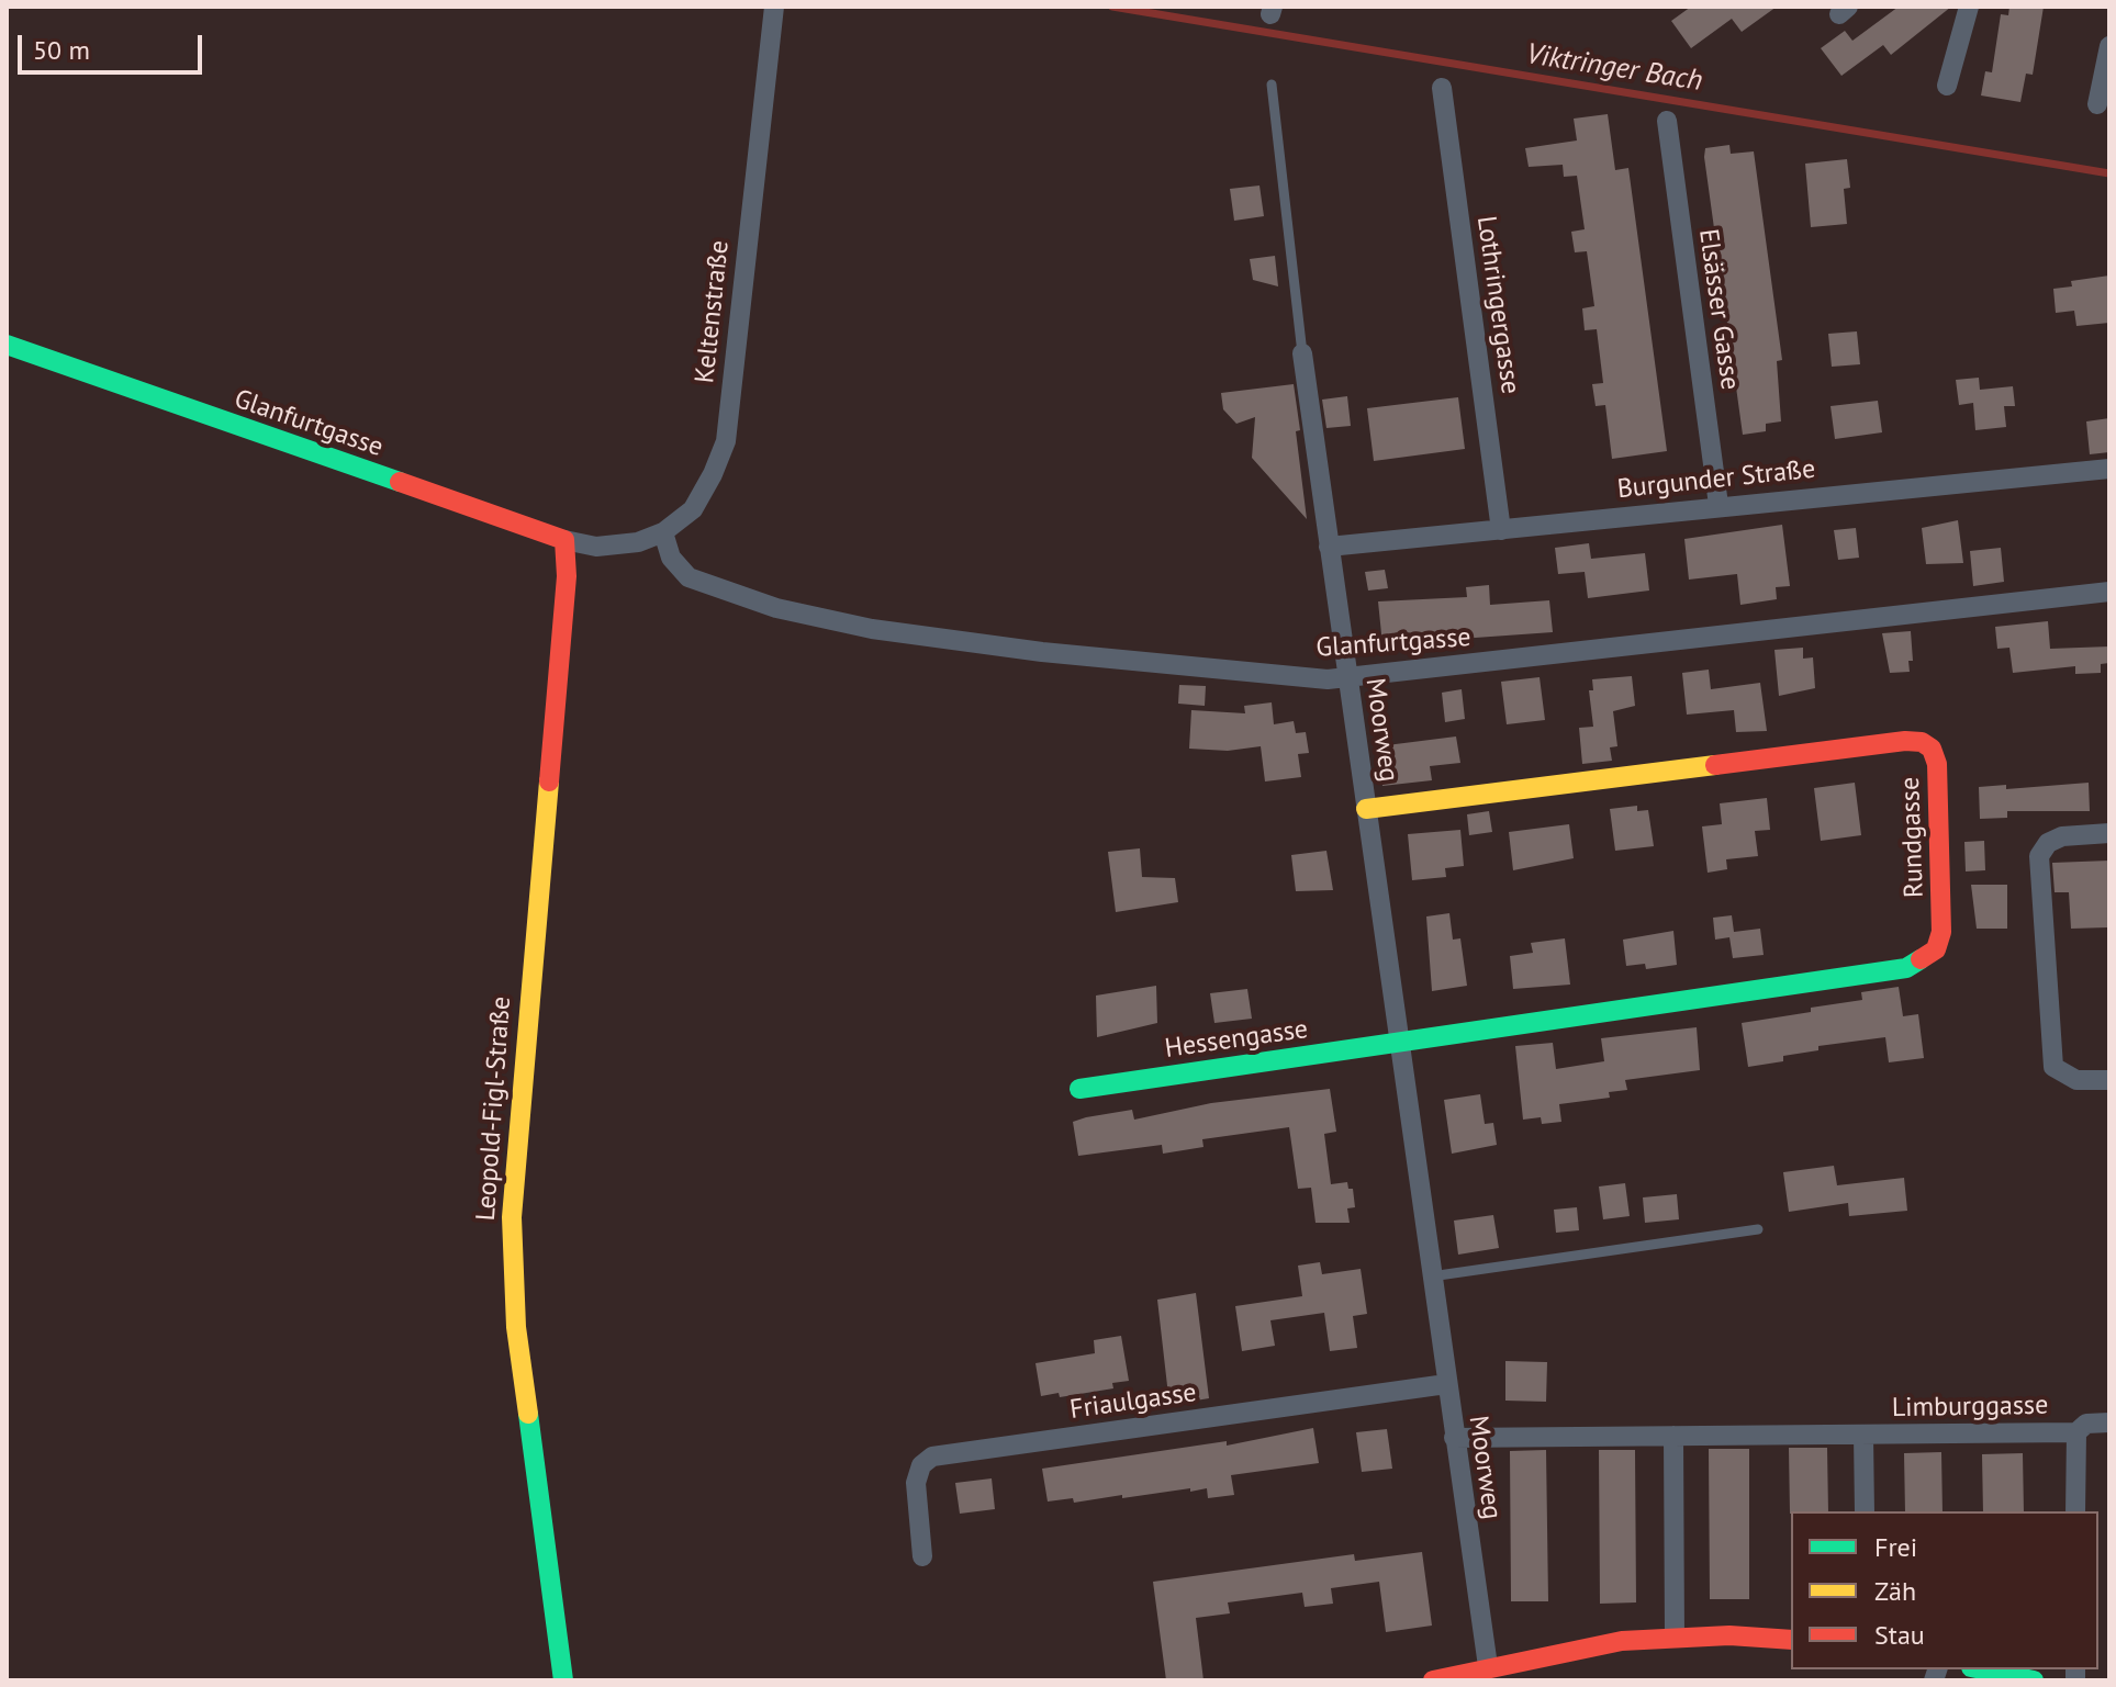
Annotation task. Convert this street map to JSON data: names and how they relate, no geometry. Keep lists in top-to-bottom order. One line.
{"streets":{"street":["Lothringergasse","Elsässer Gasse","Keltenstraße","Glanfurtgasse","Burgunder Straße","Moorweg","Rundgasse","Hessengasse","Leopold-Figl-Straße","Friaulgasse","Limburggasse"]},"crossings":[["Lothringergasse","Burgunder Straße"],["Elsässer Gasse","Burgunder Straße"],["Keltenstraße","Glanfurtgasse"],["Glanfurtgasse","Moorweg"],["Glanfurtgasse","Leopold-Figl-Straße"],["Burgunder Straße","Moorweg"],["Moorweg","Rundgasse"],["Moorweg","Hessengasse"],["Moorweg","Friaulgasse"],["Moorweg","Limburggasse"],["Rundgasse","Hessengasse"]],"water":["Viktringer Bach"],"legend":["Frei","Zäh","Stau"],"scale_bar":"50 m"}
